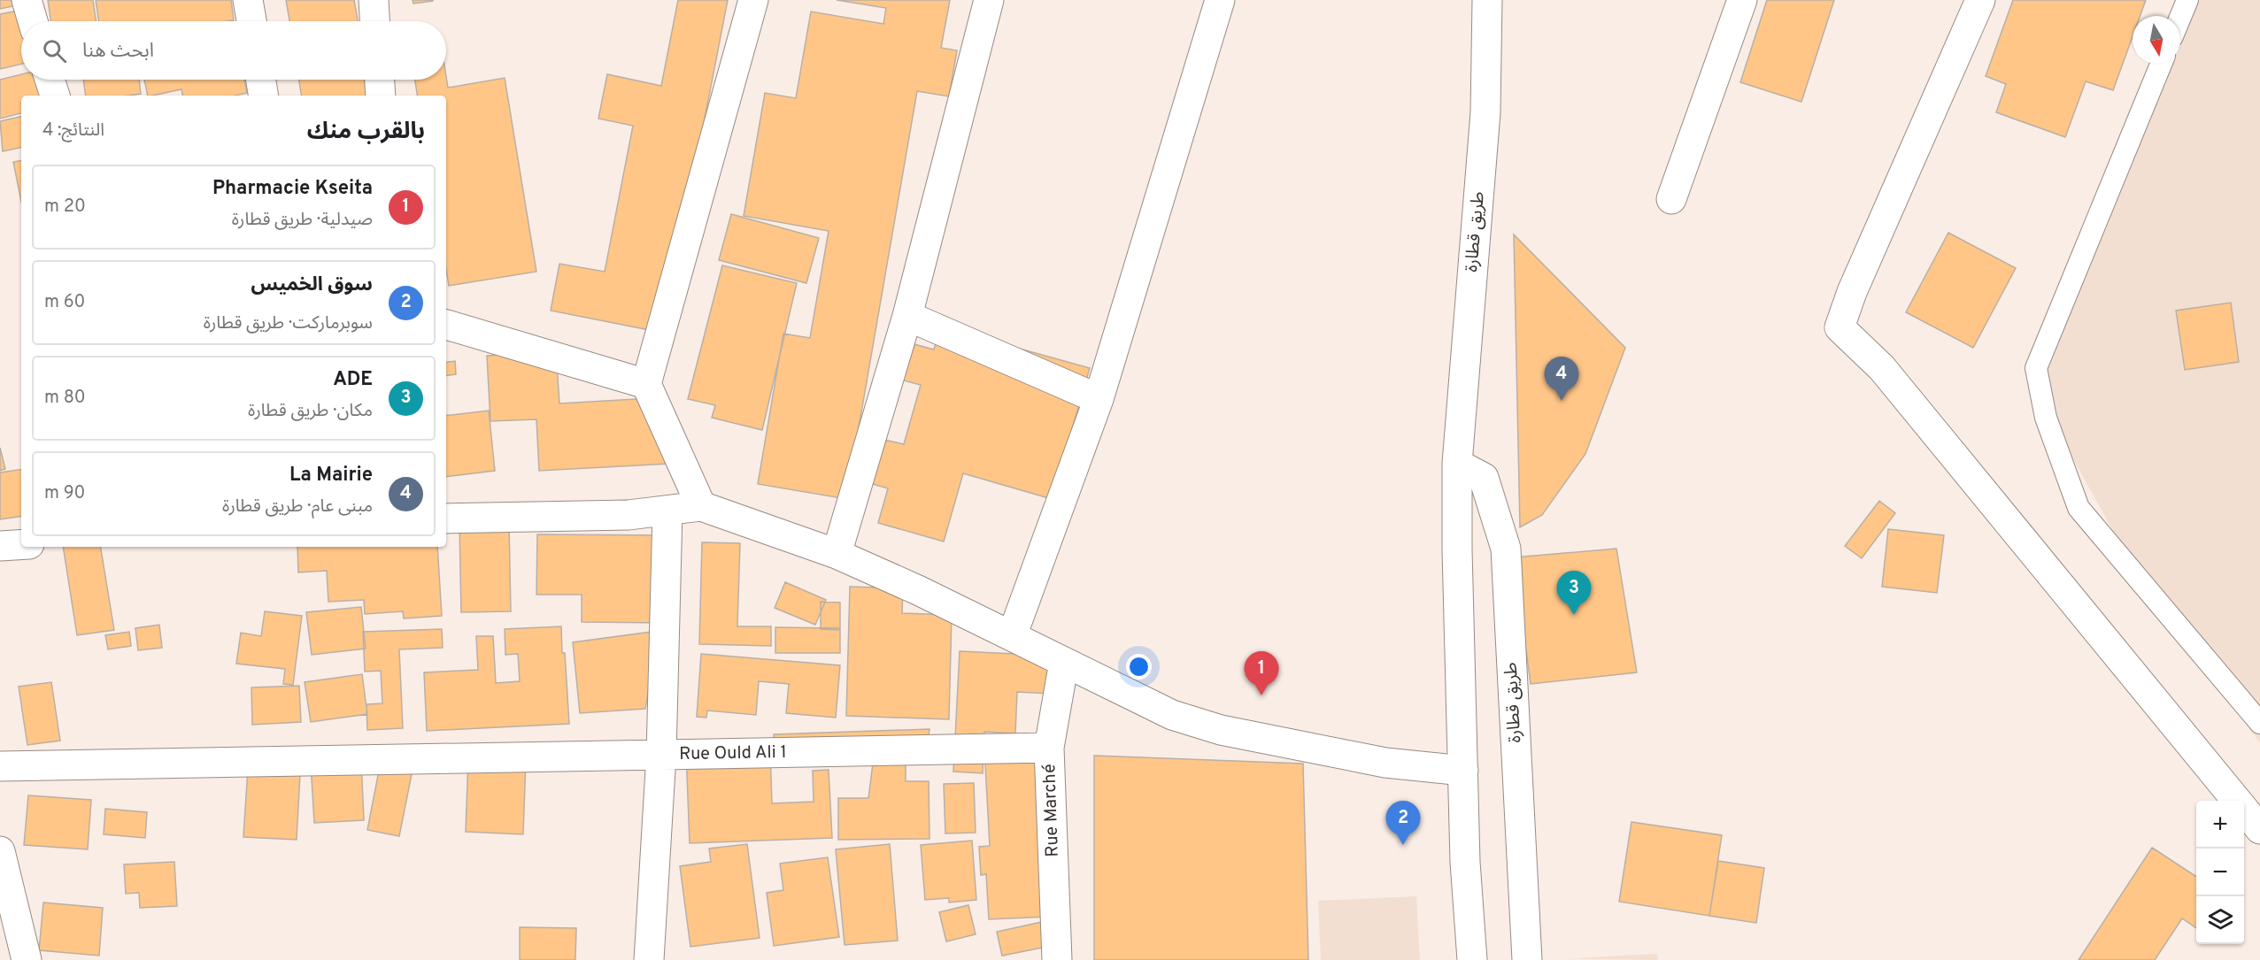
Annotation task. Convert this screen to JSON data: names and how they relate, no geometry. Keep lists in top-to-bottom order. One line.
{"streets":{"street":["طريق قطارة","Rue Ould Ali 1","Rue Marché"]},"crossings":[["Rue Ould Ali 1","Rue Marché"]],"north":"bottom","page":{"search":"ابحث هنا","heading":["بالقرب منك","النتائج: 4"],"list":[{"mark":"1","name":"Pharmacie Kseita","note":"صيدلية · طريق قطارة","value":"20 m"},{"mark":"2","name":"سوق الخميس","note":"سوبرماركت · طريق قطارة","value":"60 m"},{"mark":"3","name":"ADE","note":"مكان · طريق قطارة","value":"80 m"},{"mark":"4","name":"La Mairie","note":"مبنى عام · طريق قطارة","value":"90 m"}],"pins":["4","3","1","2"],"map_buttons":["+","−"]}}
